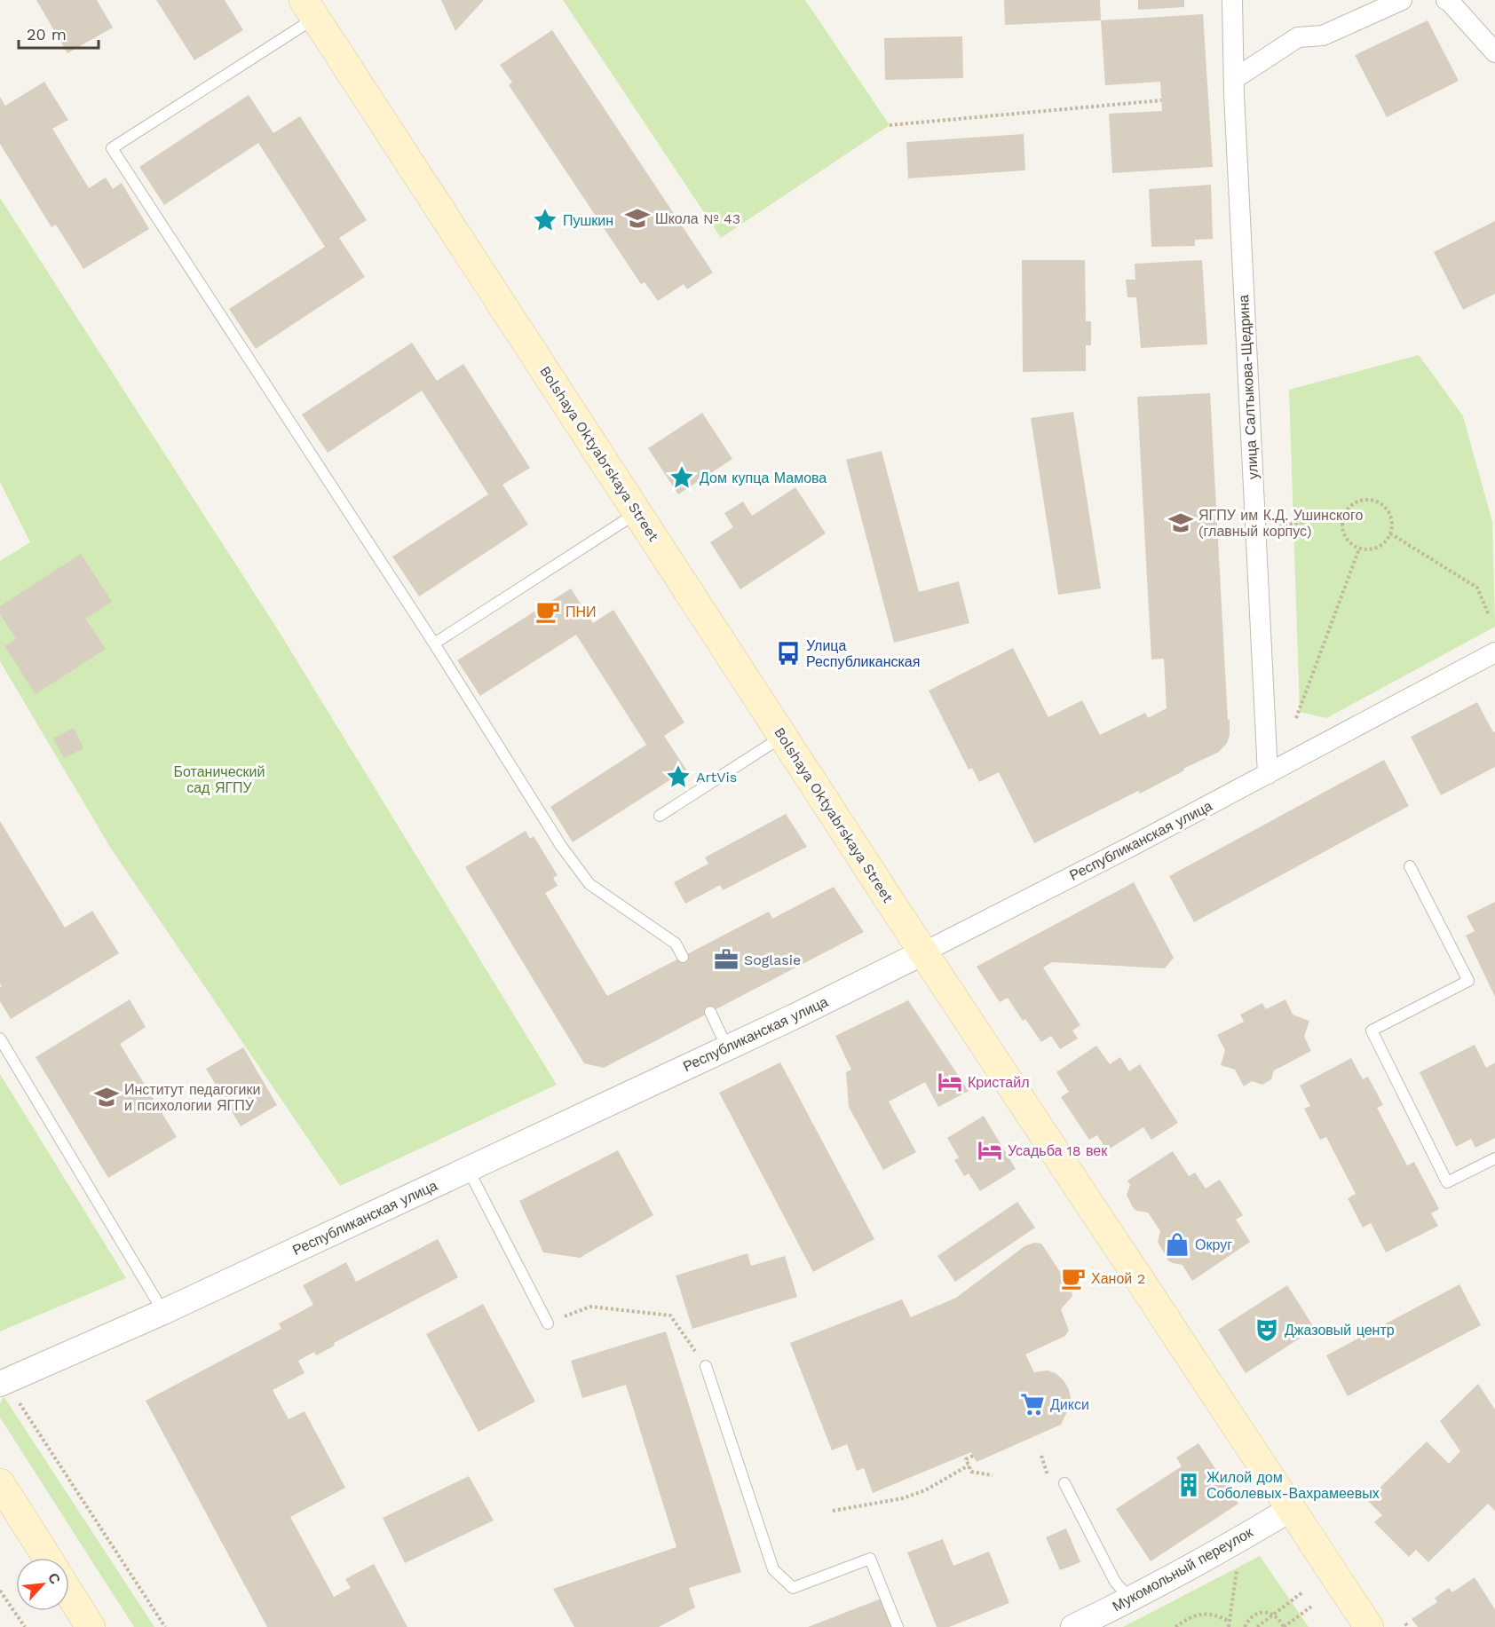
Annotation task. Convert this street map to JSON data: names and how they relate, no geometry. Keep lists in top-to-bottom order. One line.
{"streets":{"main road":["Bolshaya Oktyabrskaya Street"],"street":["улица Салтыкова-Щедрина","Республиканская улица","Мукомольный переулок"]},"crossings":[["улица Салтыкова-Щедрина","Республиканская улица"],["Bolshaya Oktyabrskaya Street","Республиканская улица"],["Bolshaya Oktyabrskaya Street","Мукомольный переулок"]],"parks":["Ботанический сад ЯГПУ"],"places":{"school or university":["Школа № 43","ЯГПУ им К.Д. Ушинского (главный корпус)","Институт педагогики и психологии ЯГПУ"],"place":["Пушкин","Дом купца Мамова","ArtVis"],"cafe":["ПНИ","Ханой 2"],"bus stop":["Улица Республиканская"],"office":["Soglasie"],"hotel":["Кристайл","Усадьба 18 век"],"shop":["Округ"],"theatre":["Джазовый центр"],"supermarket":["Дикси"],"building":["Жилой дом Соболевых-Вахрамеевых"]},"scale_bar":"20 m","north":"top right"}
